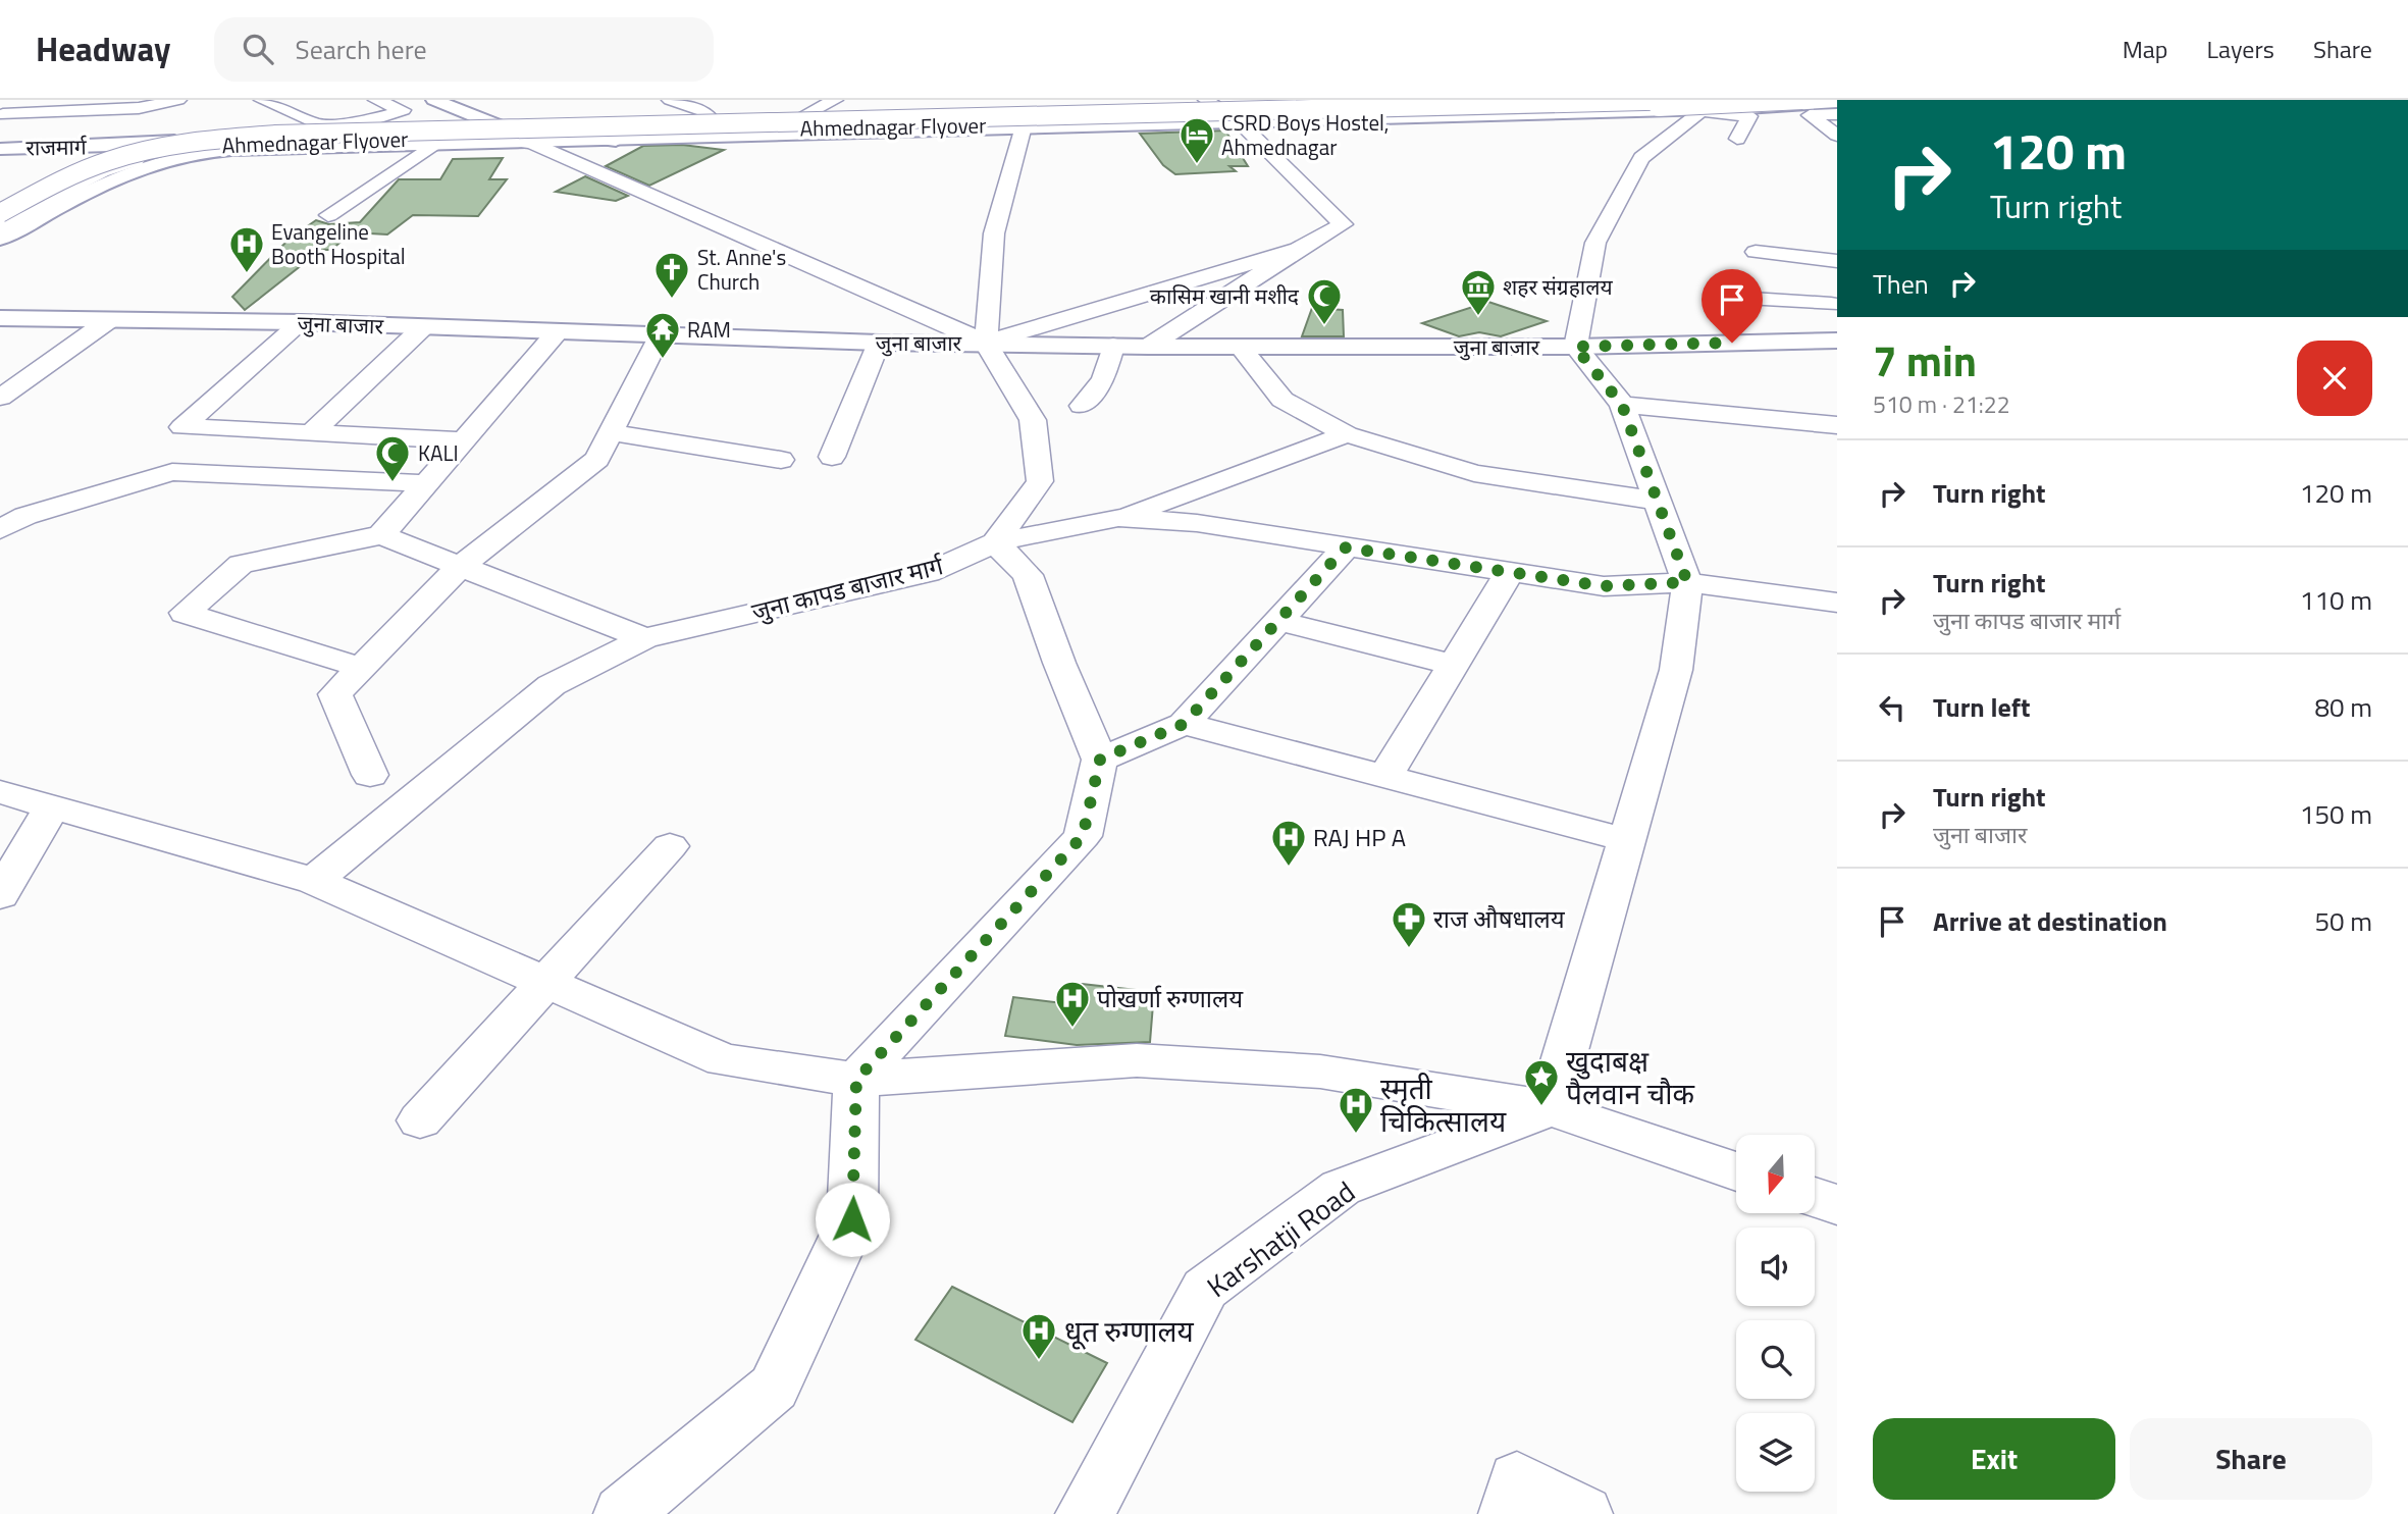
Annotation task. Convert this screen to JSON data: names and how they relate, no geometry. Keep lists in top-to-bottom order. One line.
{"streets":{"main road":["Ahmednagar Flyover","राजमार्ग","जुना बाजार"],"street":["जुना कापड बाजार मार्ग","Karshatji Road"]},"places":{"hotel":["CSRD Boys Hostel, Ahmednagar"],"hospital":["Evangeline Booth Hospital","RAJ HP A","पोखर्णा रुग्णालय","स्मृती चिकित्सालय","धूत रुग्णालय"],"church":["St. Anne's Church"],"museum":["शहर संग्रहालय"],"mosque":["कासिम खानी मशीद","KALI"],"temple":["RAM"],"pharmacy":["राज औषधालय"],"place":["खुदाबक्ष पैलवान चौक"]},"north":"bottom","page":{"header":"Headway","search":"Search here","nav":["Map","Layers","Share"],"turn":["120 m","Turn right"],"then":"Then","heading":["7 min","510 m · 21:22"],"list":[{"name":"Turn right","value":"120 m"},{"name":"Turn right","note":"जुना कापड बाजार मार्ग","value":"110 m"},{"name":"Turn left","value":"80 m"},{"name":"Turn right","note":"जुना बाजार","value":"150 m"},{"name":"Arrive at destination","value":"50 m"}],"buttons":["Exit","Share"]}}
